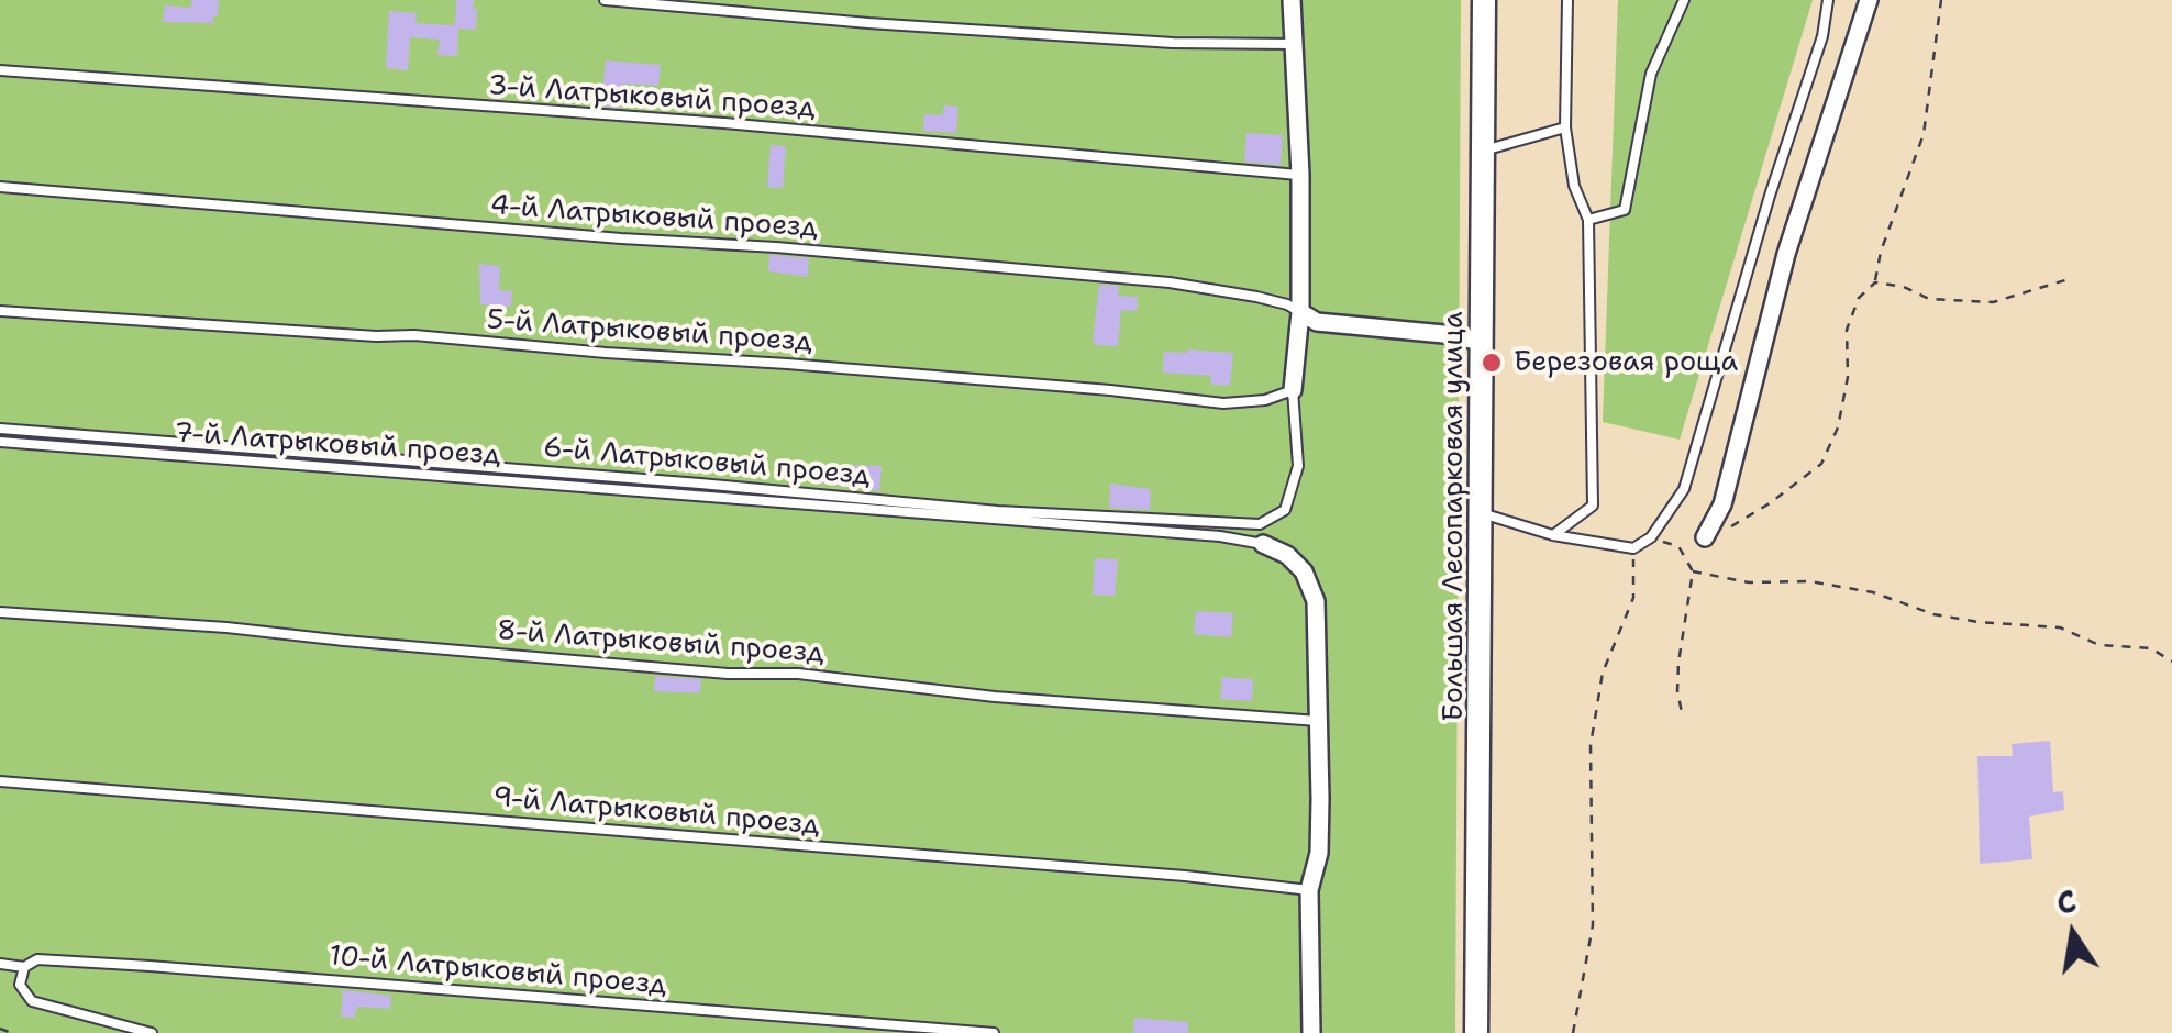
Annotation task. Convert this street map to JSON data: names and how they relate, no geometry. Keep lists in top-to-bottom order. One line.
{"streets":{"main road":["Большая Лесопарковая улица"],"lane":["3-й Латрыковый проезд","4-й Латрыковый проезд","5-й Латрыковый проезд","7-й Латрыковый проезд","6-й Латрыковый проезд","8-й Латрыковый проезд","9-й Латрыковый проезд","10-й Латрыковый проезд"]},"crossings":[["5-й Латрыковый проезд","6-й Латрыковый проезд"]],"places":["Березовая роща"],"north":"top"}
